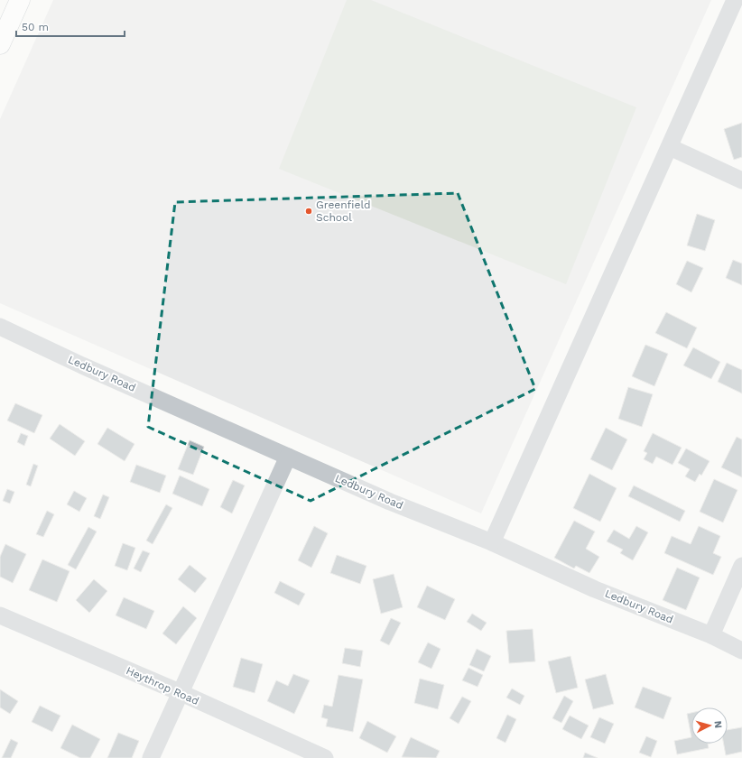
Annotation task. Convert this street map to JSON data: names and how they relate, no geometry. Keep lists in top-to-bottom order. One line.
{"streets":{"street":["Ledbury Road","Heythrop Road"]},"places":["Greenfield School"],"scale_bar":"50 m","north":"right"}
